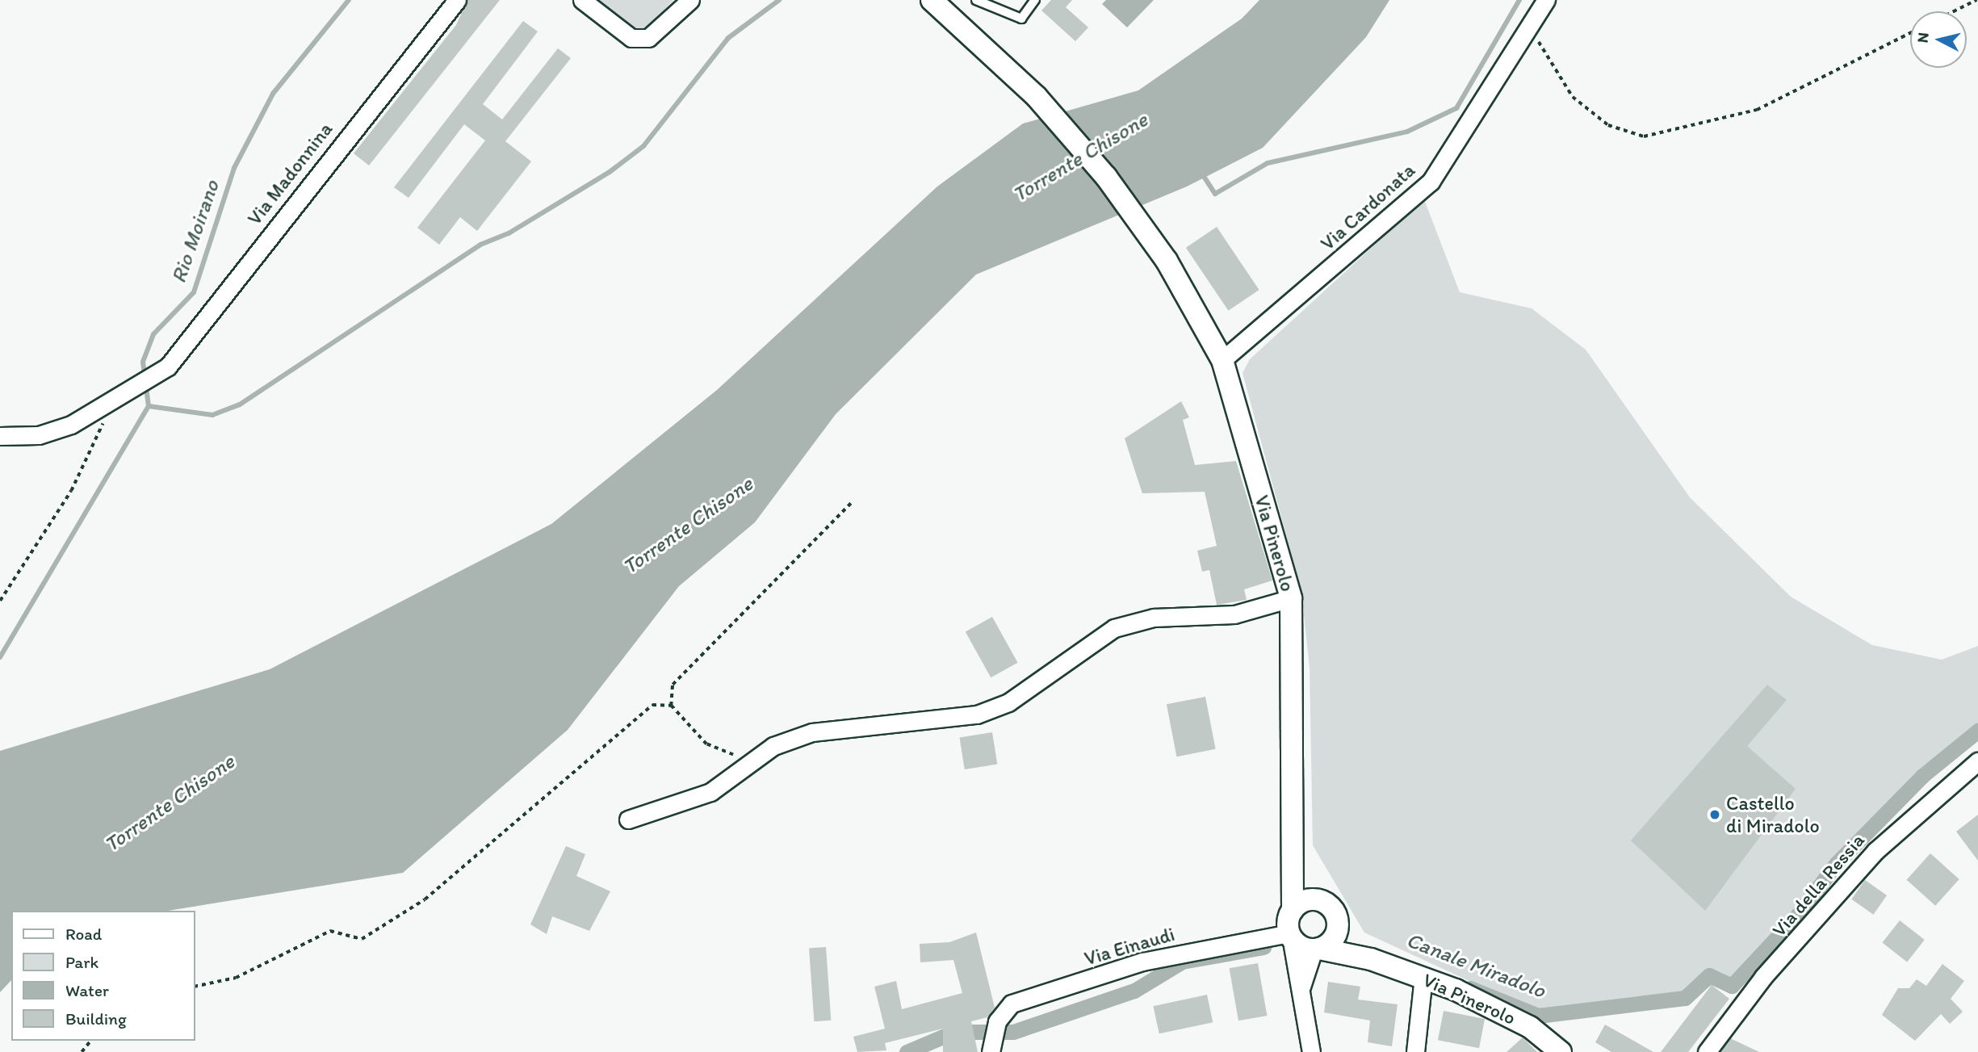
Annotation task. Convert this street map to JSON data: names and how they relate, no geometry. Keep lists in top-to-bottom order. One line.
{"streets":{"street":["Via Madonnina","Via Cardonata","Via Pinerolo","Via della Ressia","Via Einaudi"]},"crossings":[["Via Cardonata","Via Pinerolo"],["Via Pinerolo","Via Einaudi"]],"water":["Torrente Chisone","Rio Moirano","Canale Miradolo"],"places":["Castello di Miradolo"],"legend":["Road","Park","Water","Building"],"north":"left"}
